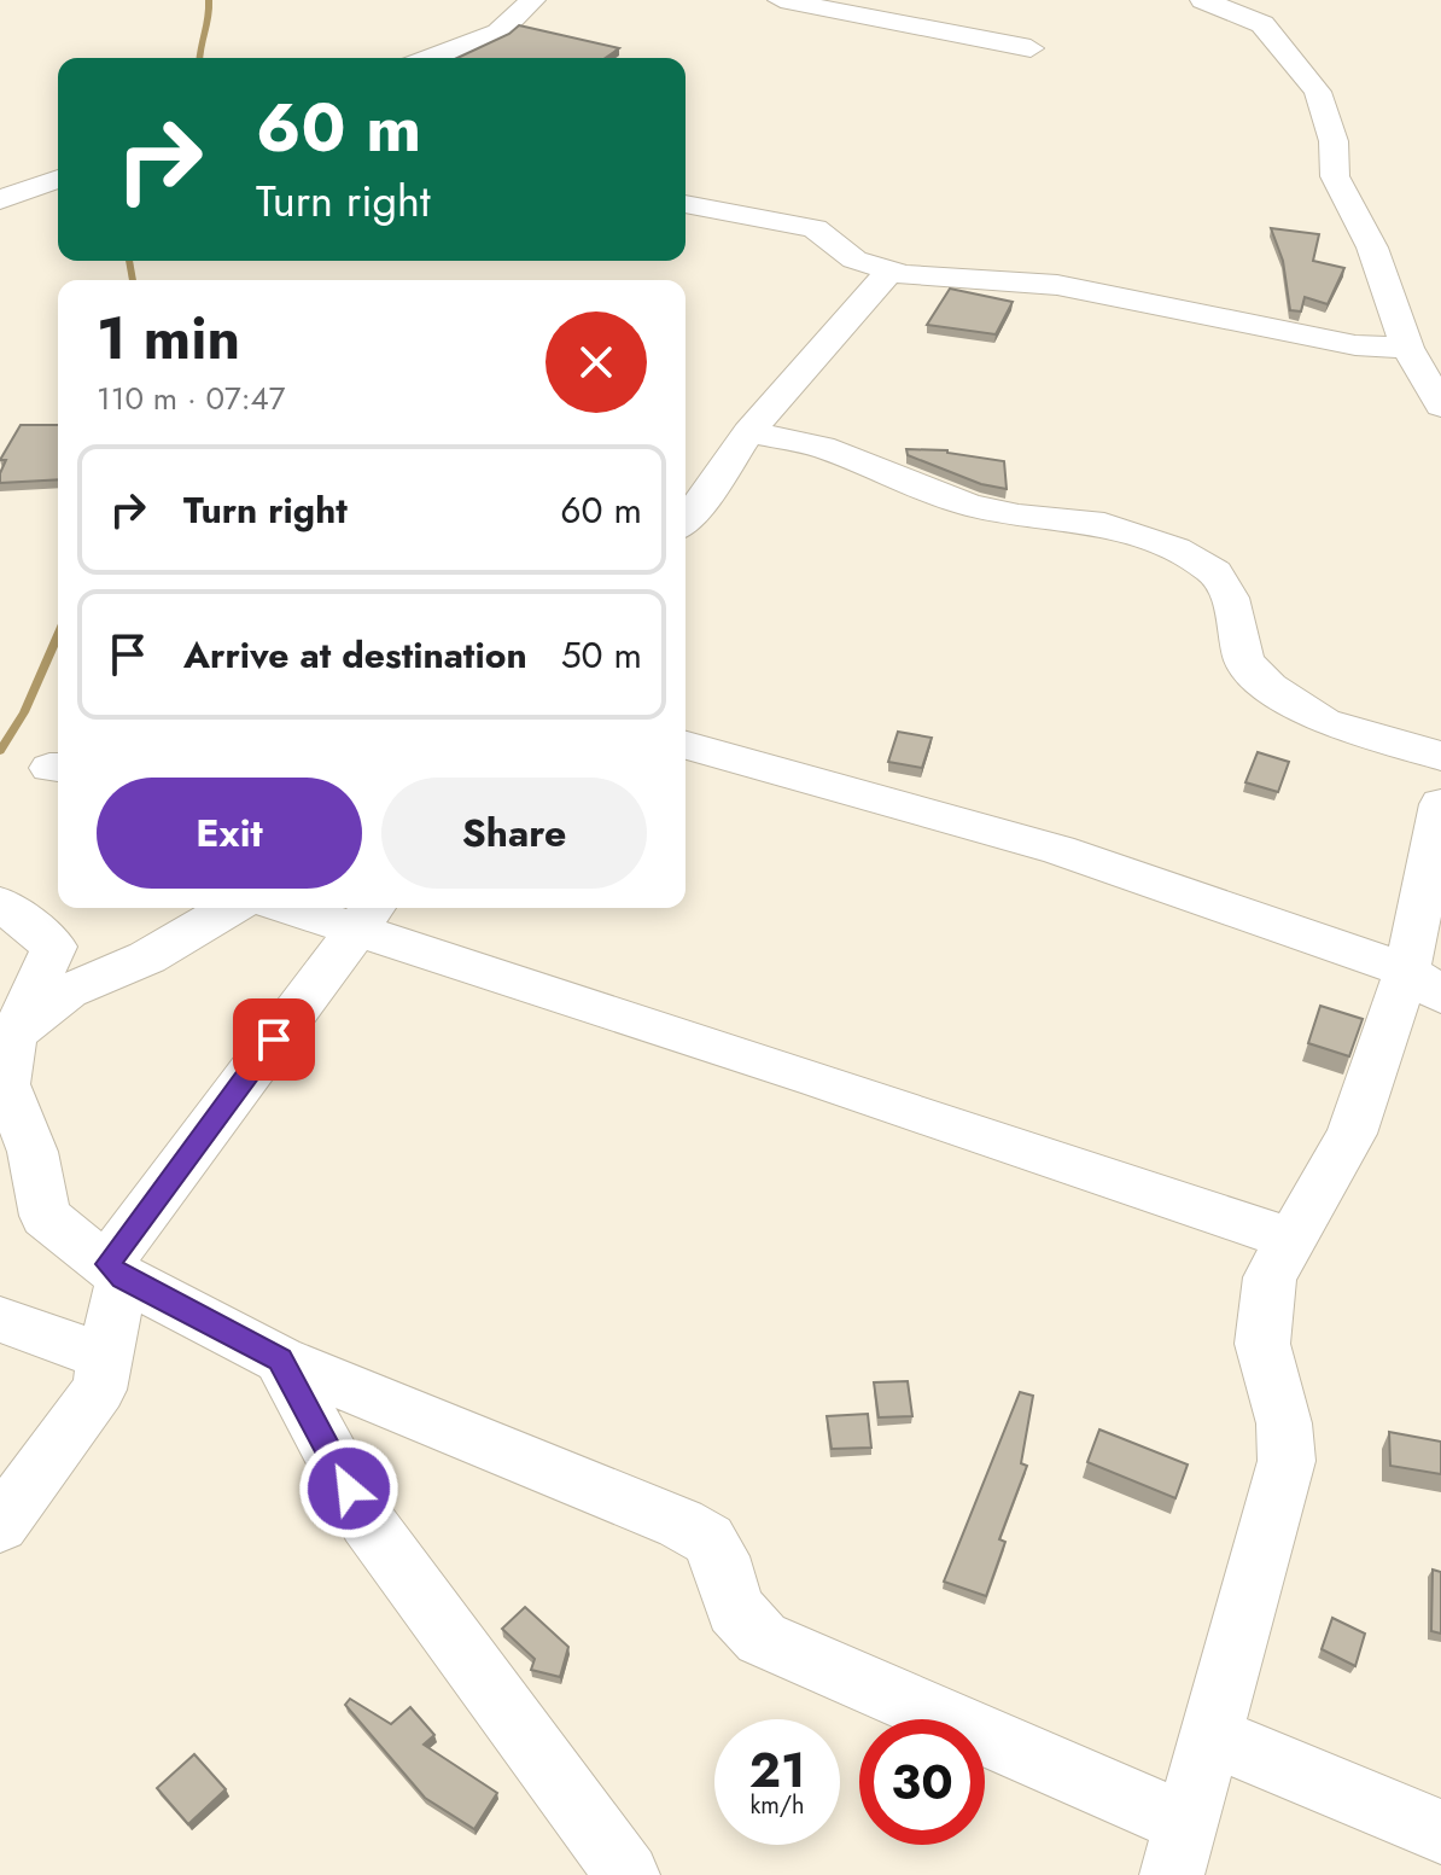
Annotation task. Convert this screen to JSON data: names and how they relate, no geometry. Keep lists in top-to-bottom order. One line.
{"page":{"turn":["60 m","Turn right"],"heading":["1 min","110 m · 07:47"],"list":[{"name":"Turn right","value":"60 m"},{"name":"Arrive at destination","value":"50 m"}],"buttons":["Exit","Share"],"speed":"21 km/h","limit":"30"}}
